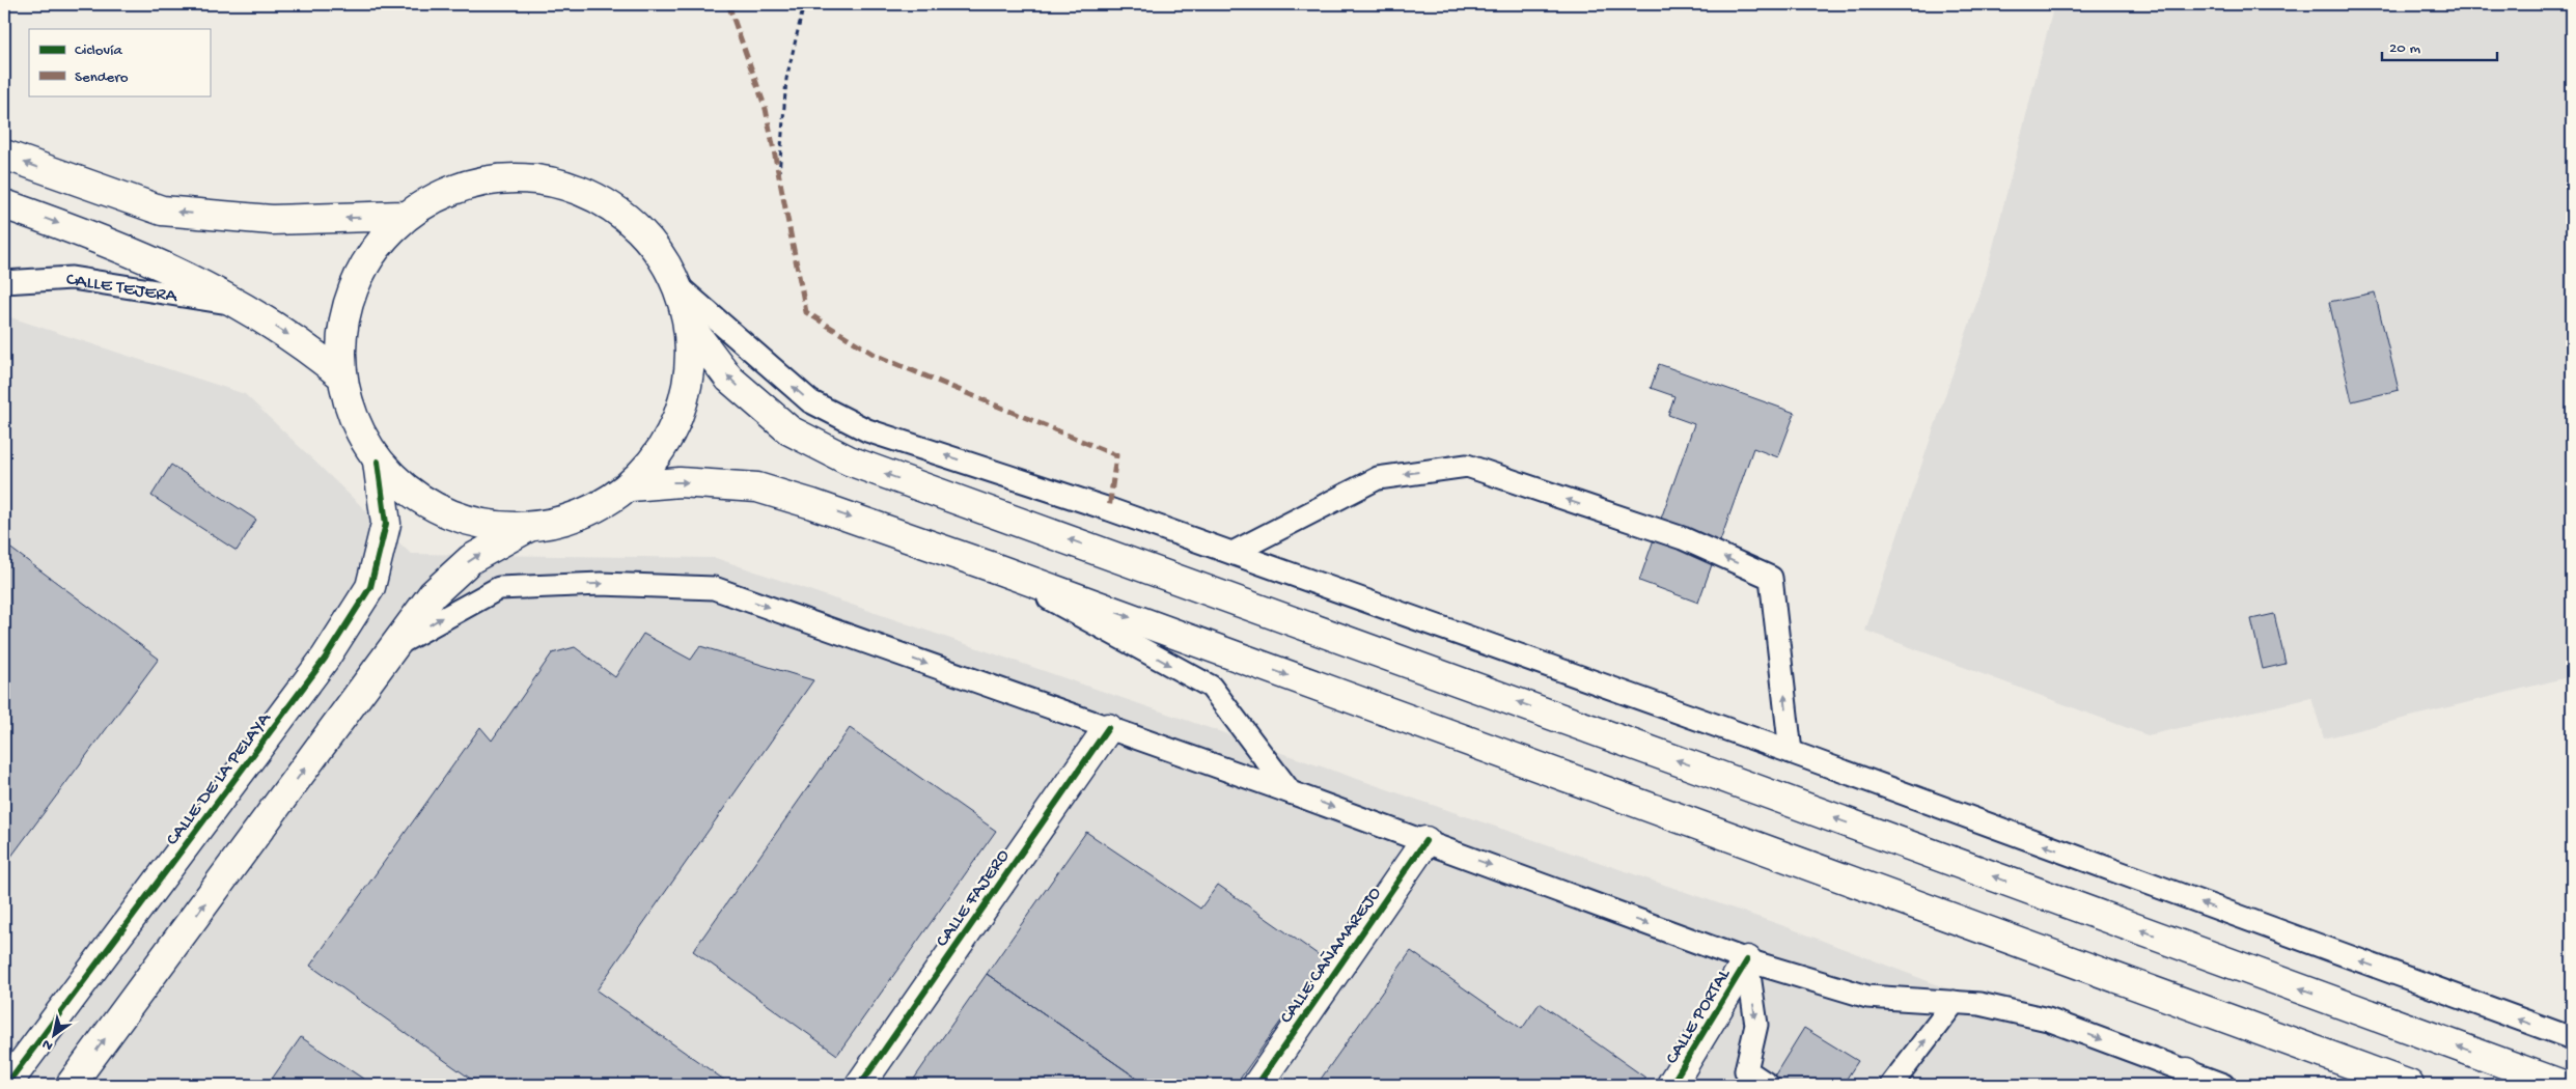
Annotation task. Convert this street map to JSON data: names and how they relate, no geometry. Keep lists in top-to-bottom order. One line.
{"streets":{"main road":["CALLE DE LA PELAYA","CALLE FAJERO","CALLE CAÑAMAREJO","CALLE PORTAL"],"lane":["CALLE TEJERA"]},"legend":["Ciclovía","Sendero"],"scale_bar":"20 m","north":"bottom left"}
